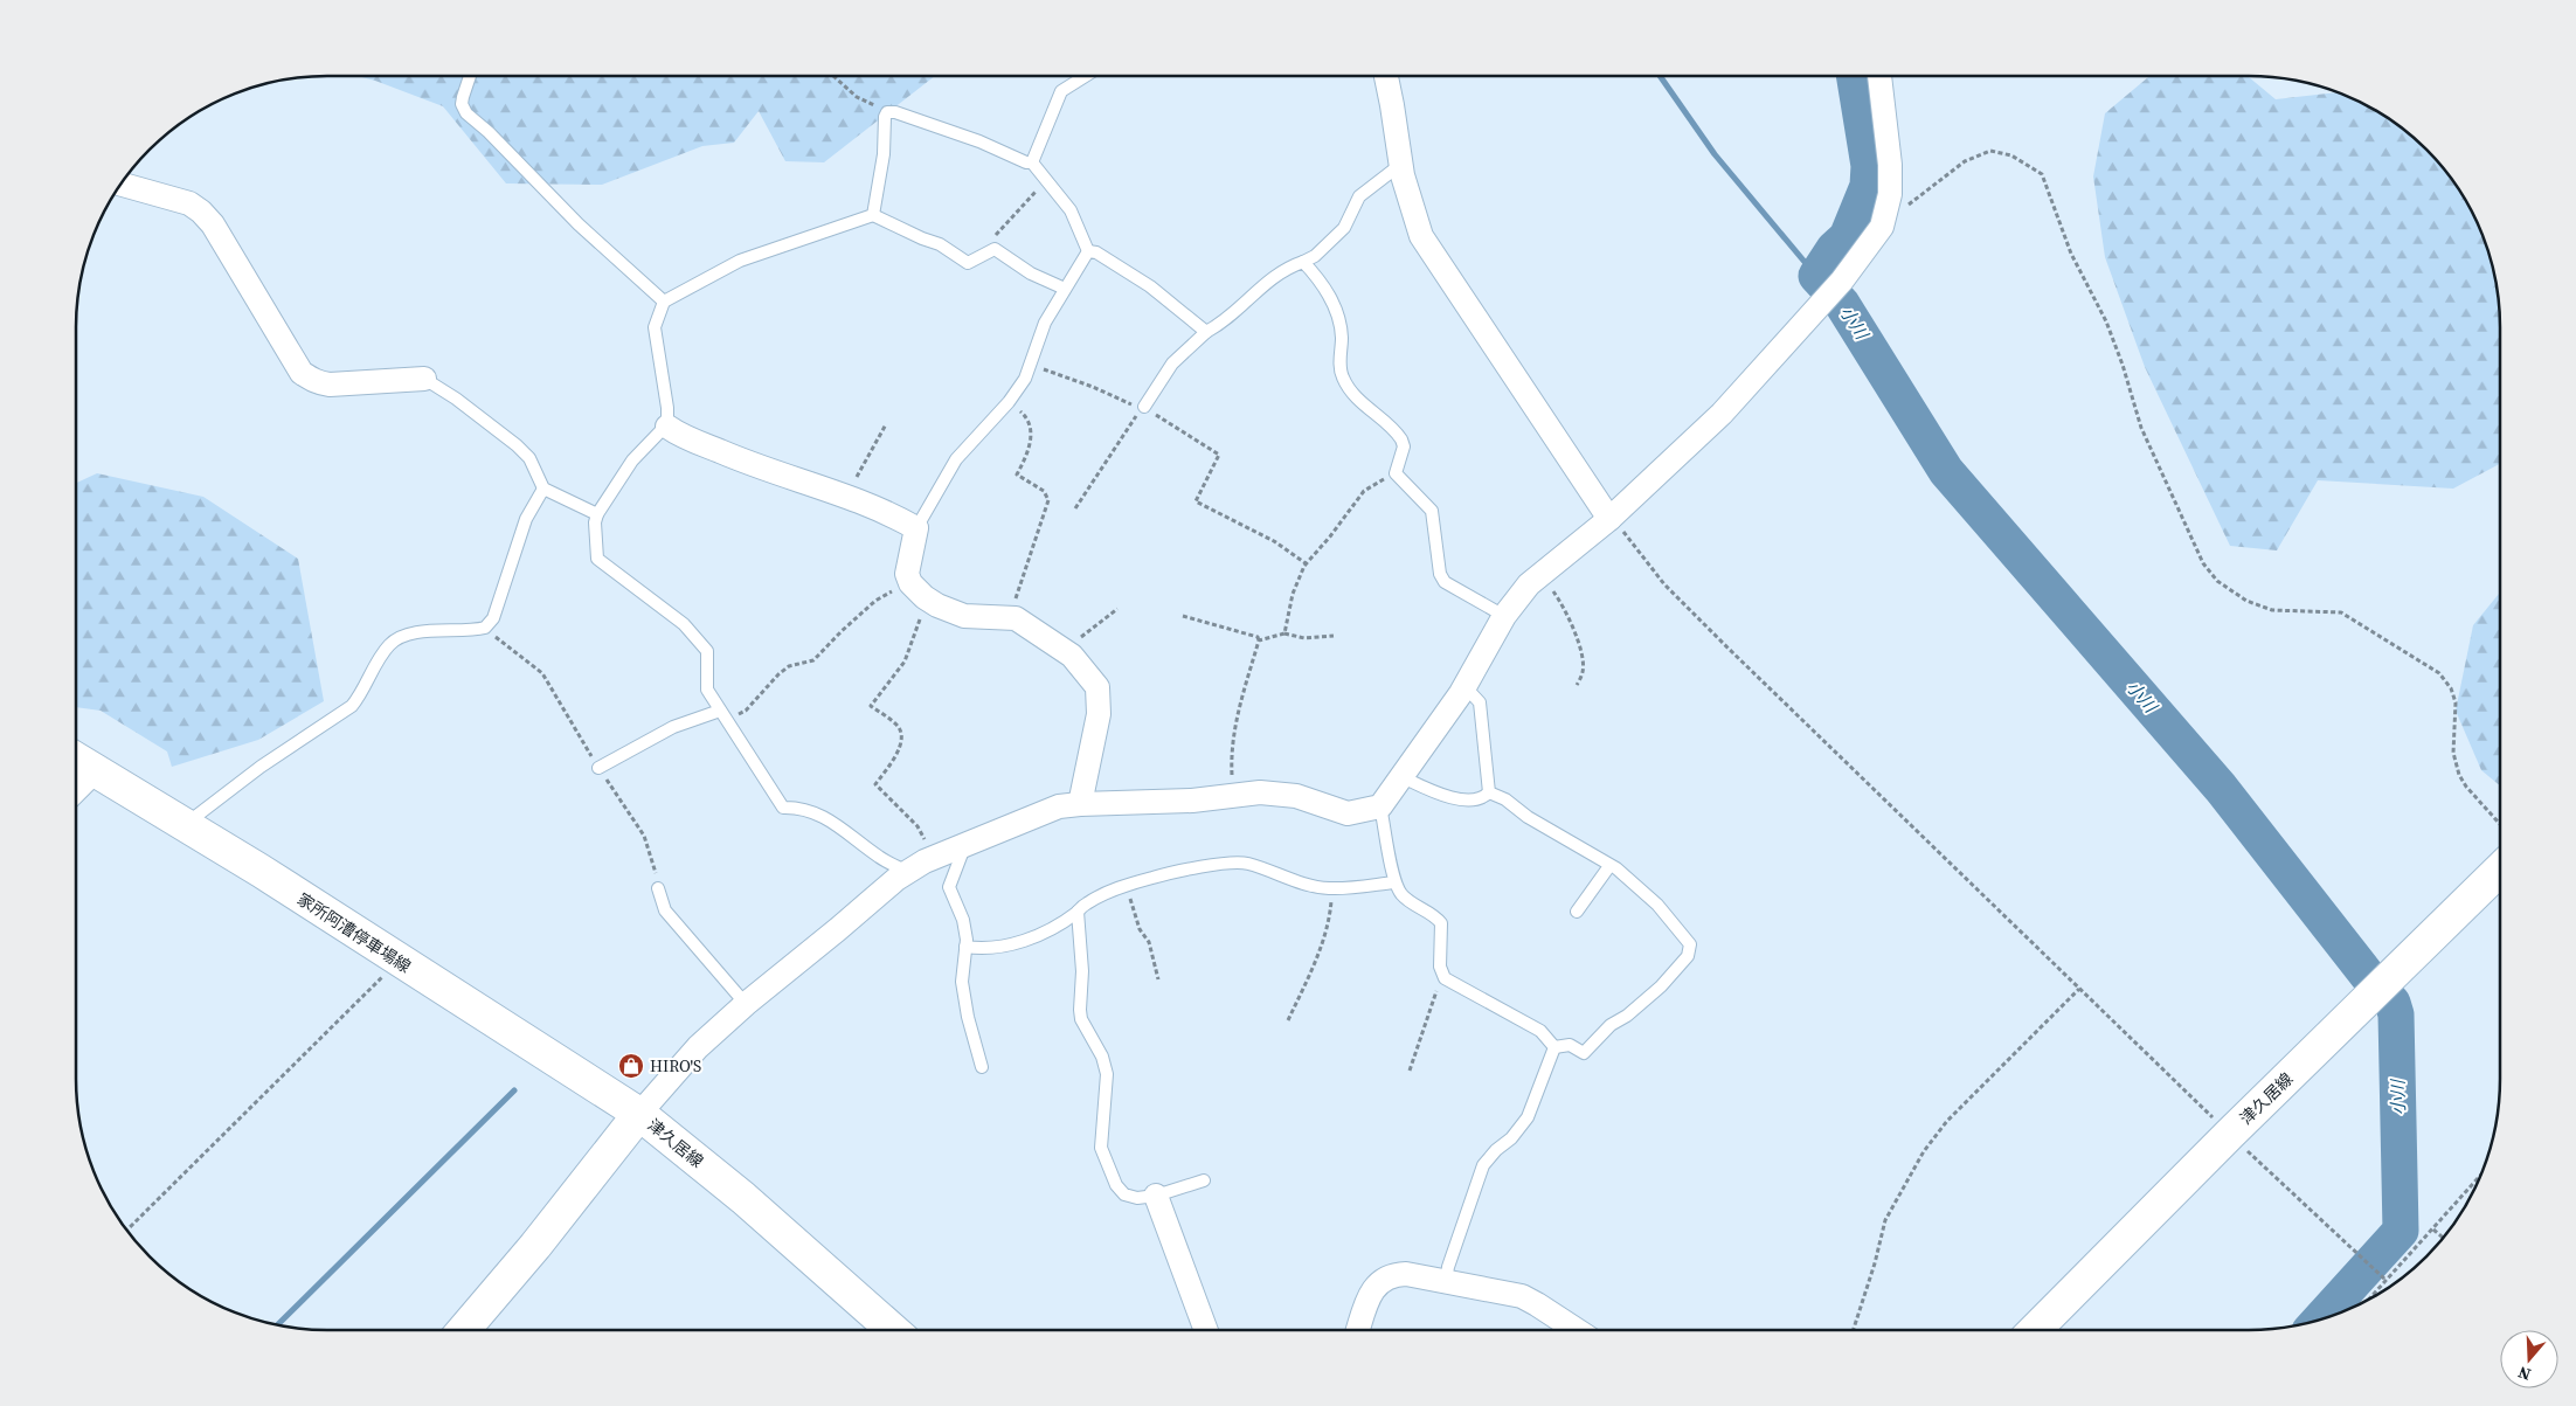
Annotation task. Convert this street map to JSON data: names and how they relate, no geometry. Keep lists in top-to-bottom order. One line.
{"streets":{"main road":["家所阿漕停車場線","津久居線"]},"crossings":[["家所阿漕停車場線","津久居線"]],"water":["小川"],"places":{"shop":["HIRO'S"]},"north":"bottom"}
